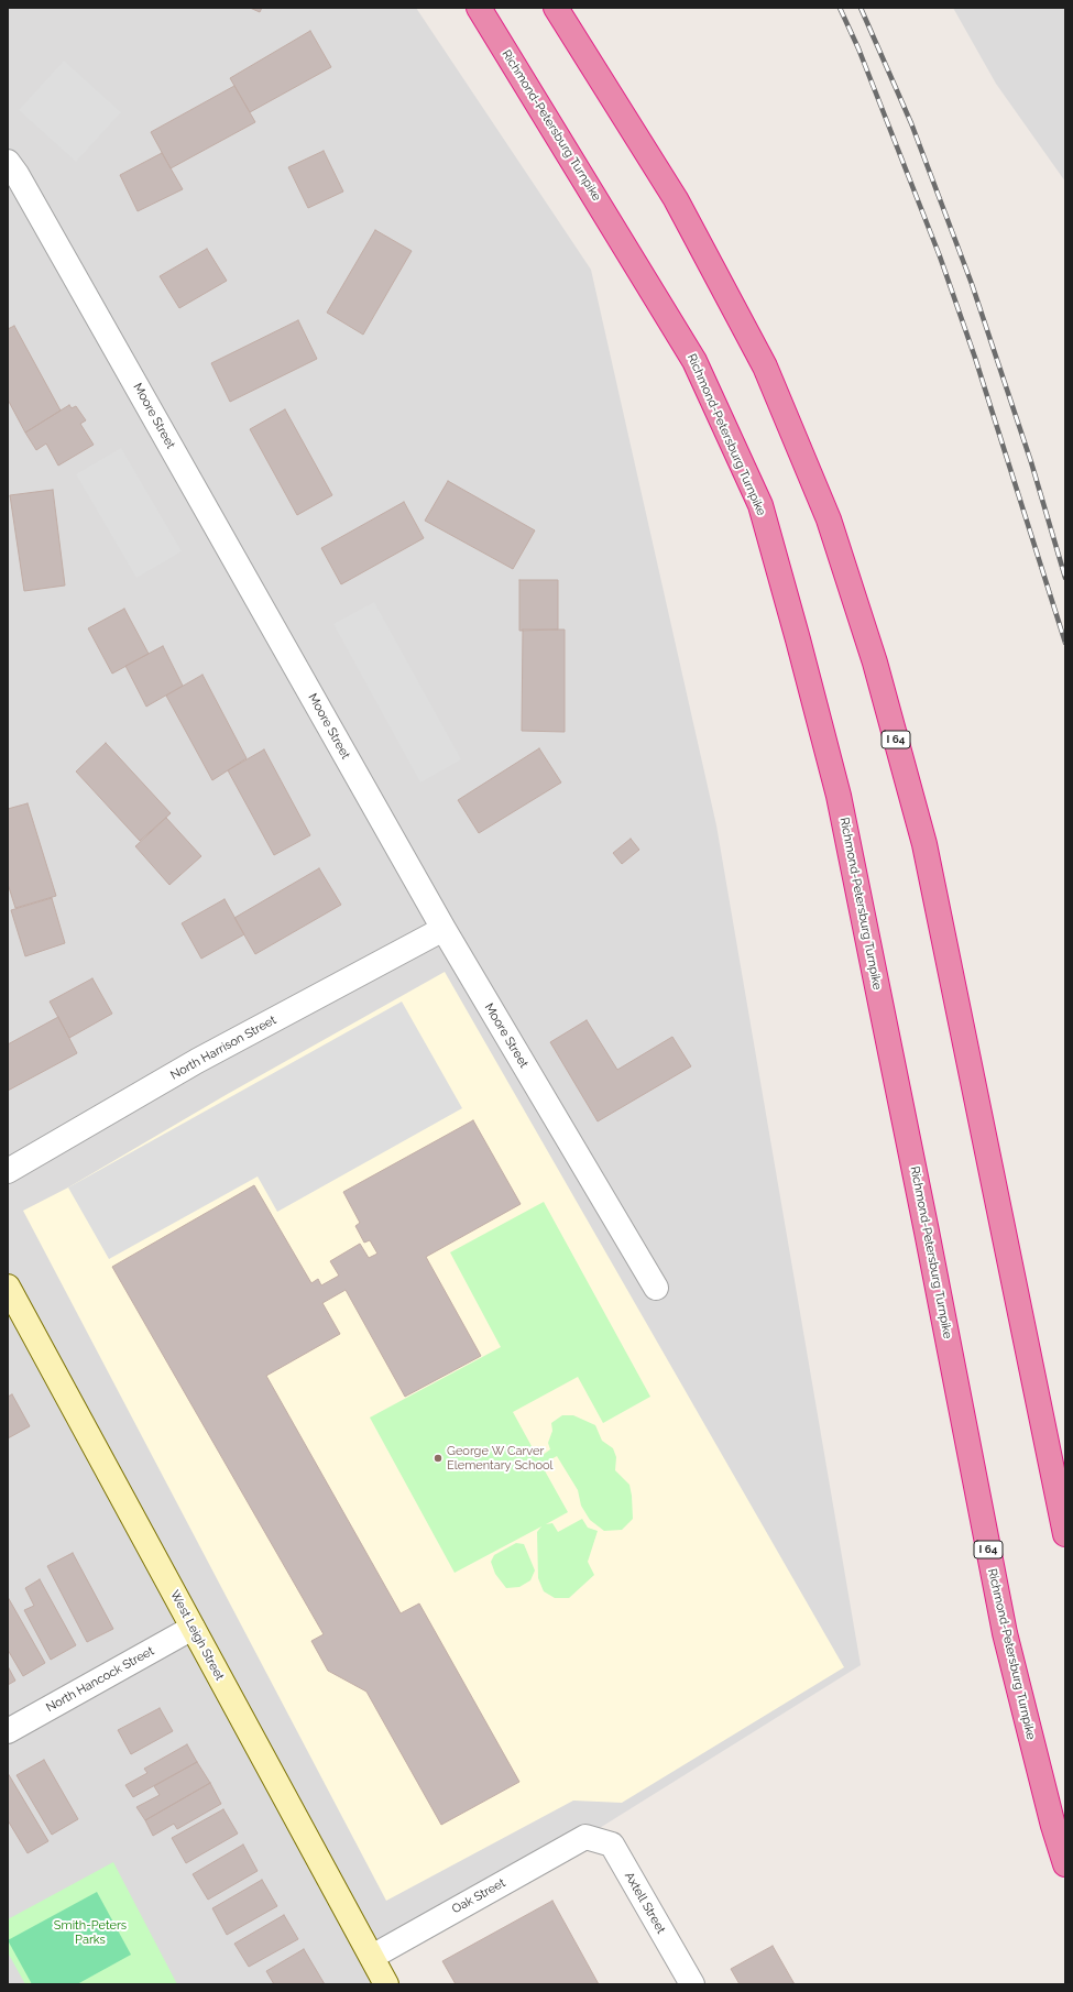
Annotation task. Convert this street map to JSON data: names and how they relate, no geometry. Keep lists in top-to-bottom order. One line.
{"streets":{"highway":["Richmond-Petersburg Turnpike","I 64"],"main road":["West Leigh Street"],"street":["Moore Street","North Harrison Street","North Hancock Street","Oak Street","Axtell Street"]},"crossings":[["Moore Street","North Harrison Street"],["West Leigh Street","North Hancock Street"],["West Leigh Street","Oak Street"],["Oak Street","Axtell Street"]],"parks":["Smith-Peters Parks"],"places":["George W Carver Elementary School"]}
